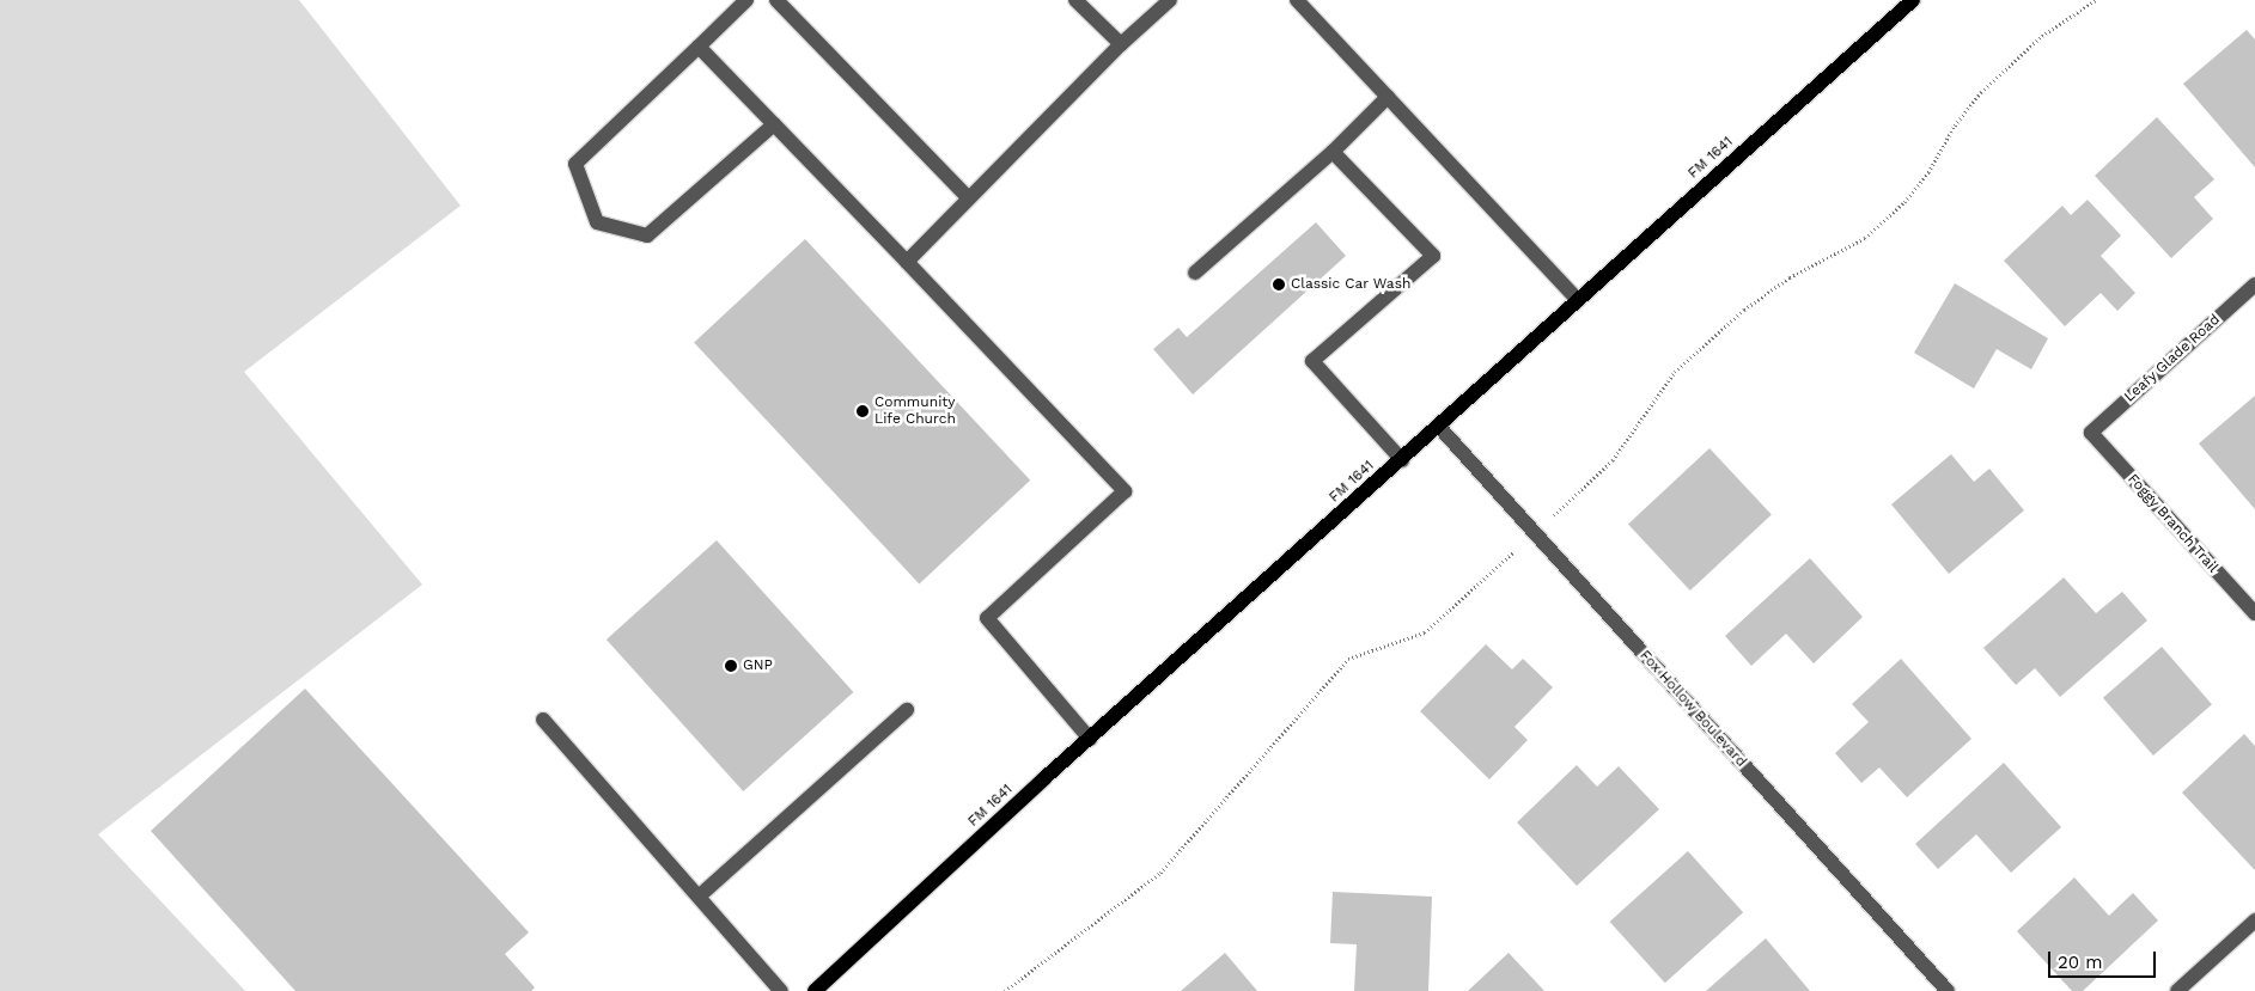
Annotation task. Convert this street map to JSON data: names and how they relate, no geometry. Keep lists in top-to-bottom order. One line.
{"streets":{"main road":["FM 1641"],"street":["Leafy Glade Road","Foggy Branch Trail","Fox Hollow Boulevard"]},"crossings":[["FM 1641","Fox Hollow Boulevard"],["Leafy Glade Road","Foggy Branch Trail"]],"places":["Classic Car Wash","Community Life Church","GNP"],"scale_bar":"20 m"}
